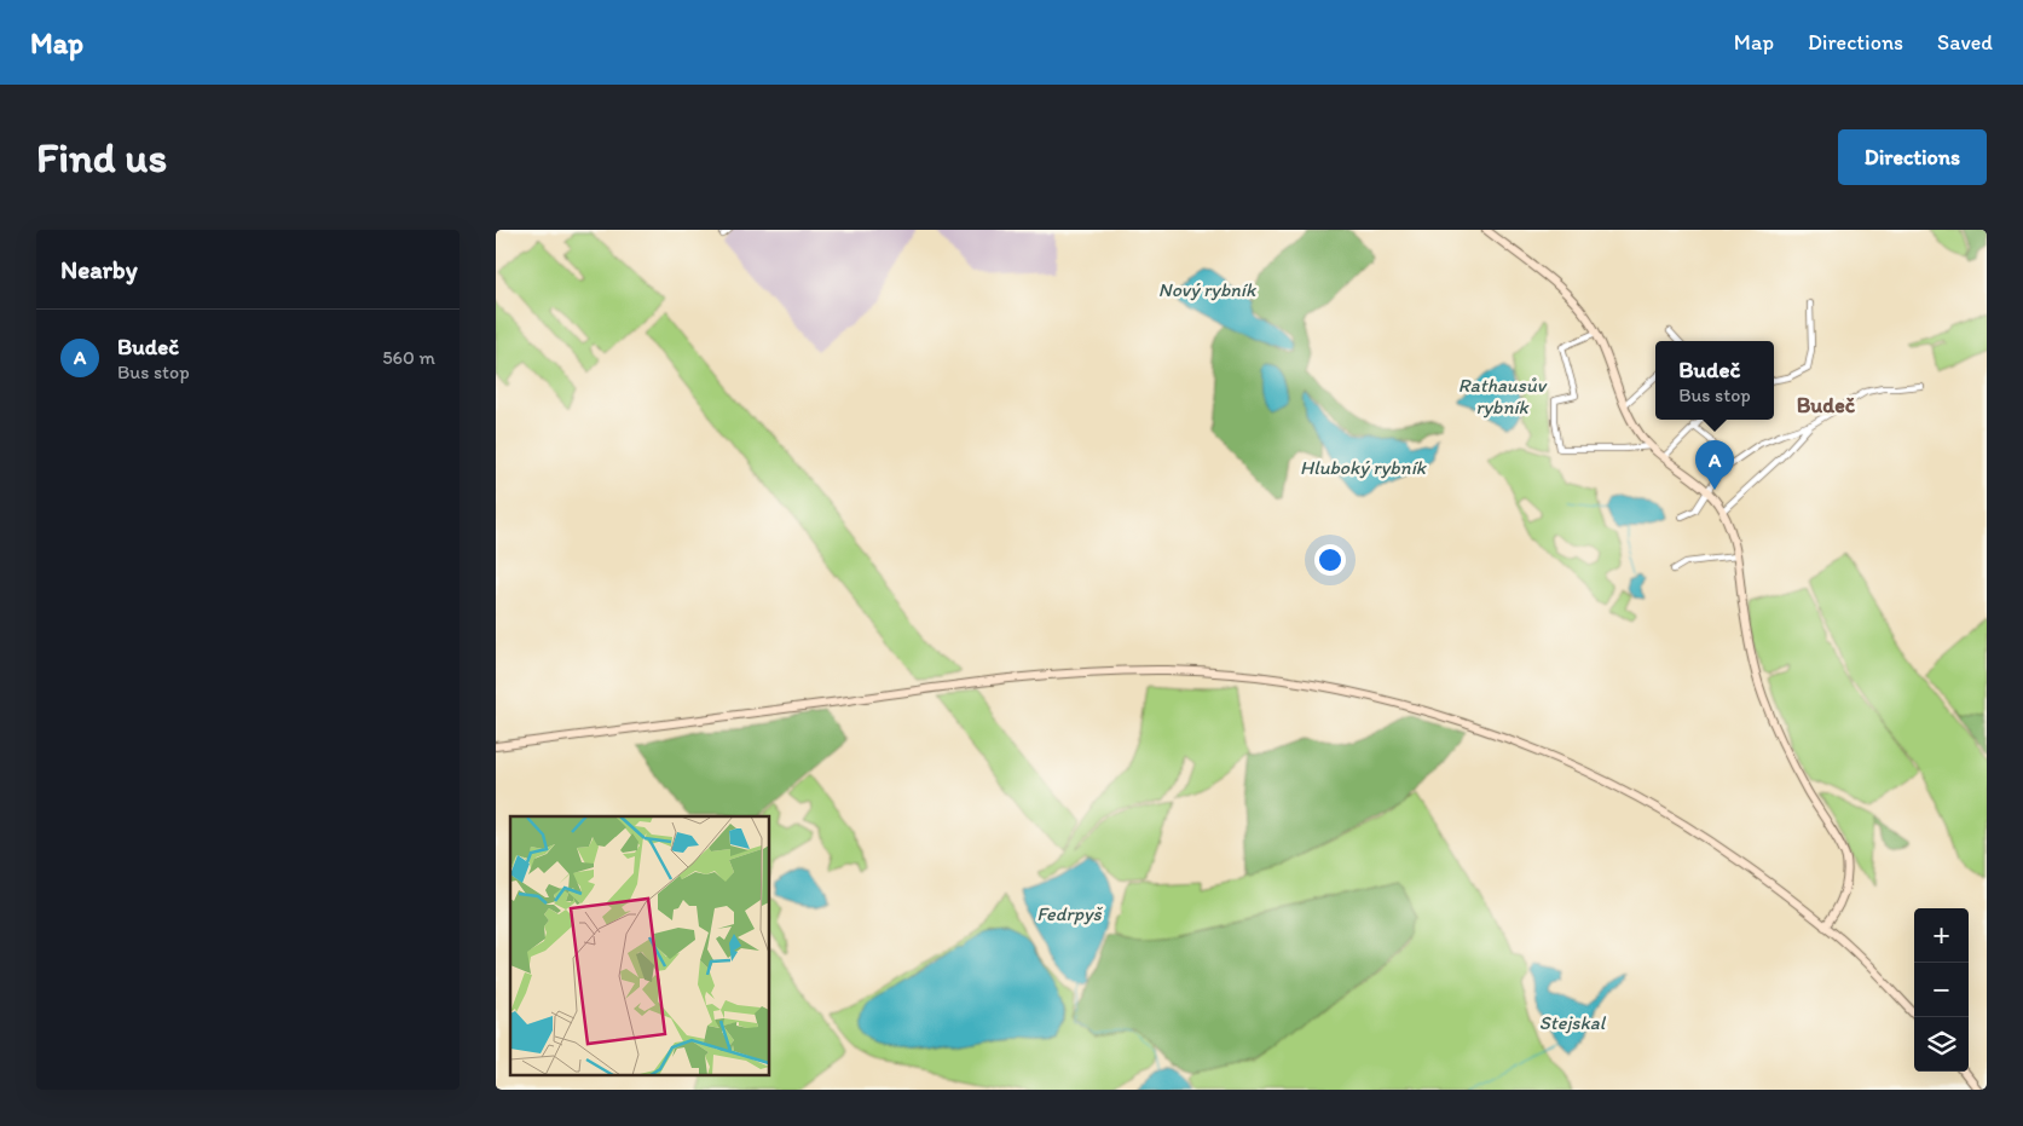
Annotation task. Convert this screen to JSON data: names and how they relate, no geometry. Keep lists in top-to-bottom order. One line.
{"districts":["Budeč"],"water":["Nový rybník","Rathausův rybník","Hluboký rybník","Fedrpyš","Stejskal"],"page":{"header":"Map","nav":["Map","Directions","Saved"],"buttons":"Directions","title":"Find us","heading":"Nearby","list":[{"mark":"A","name":"Budeč","note":"Bus stop","value":"560 m"}],"popup":["Budeč","Bus stop"],"pins":"A","map_buttons":["+","−"]}}
